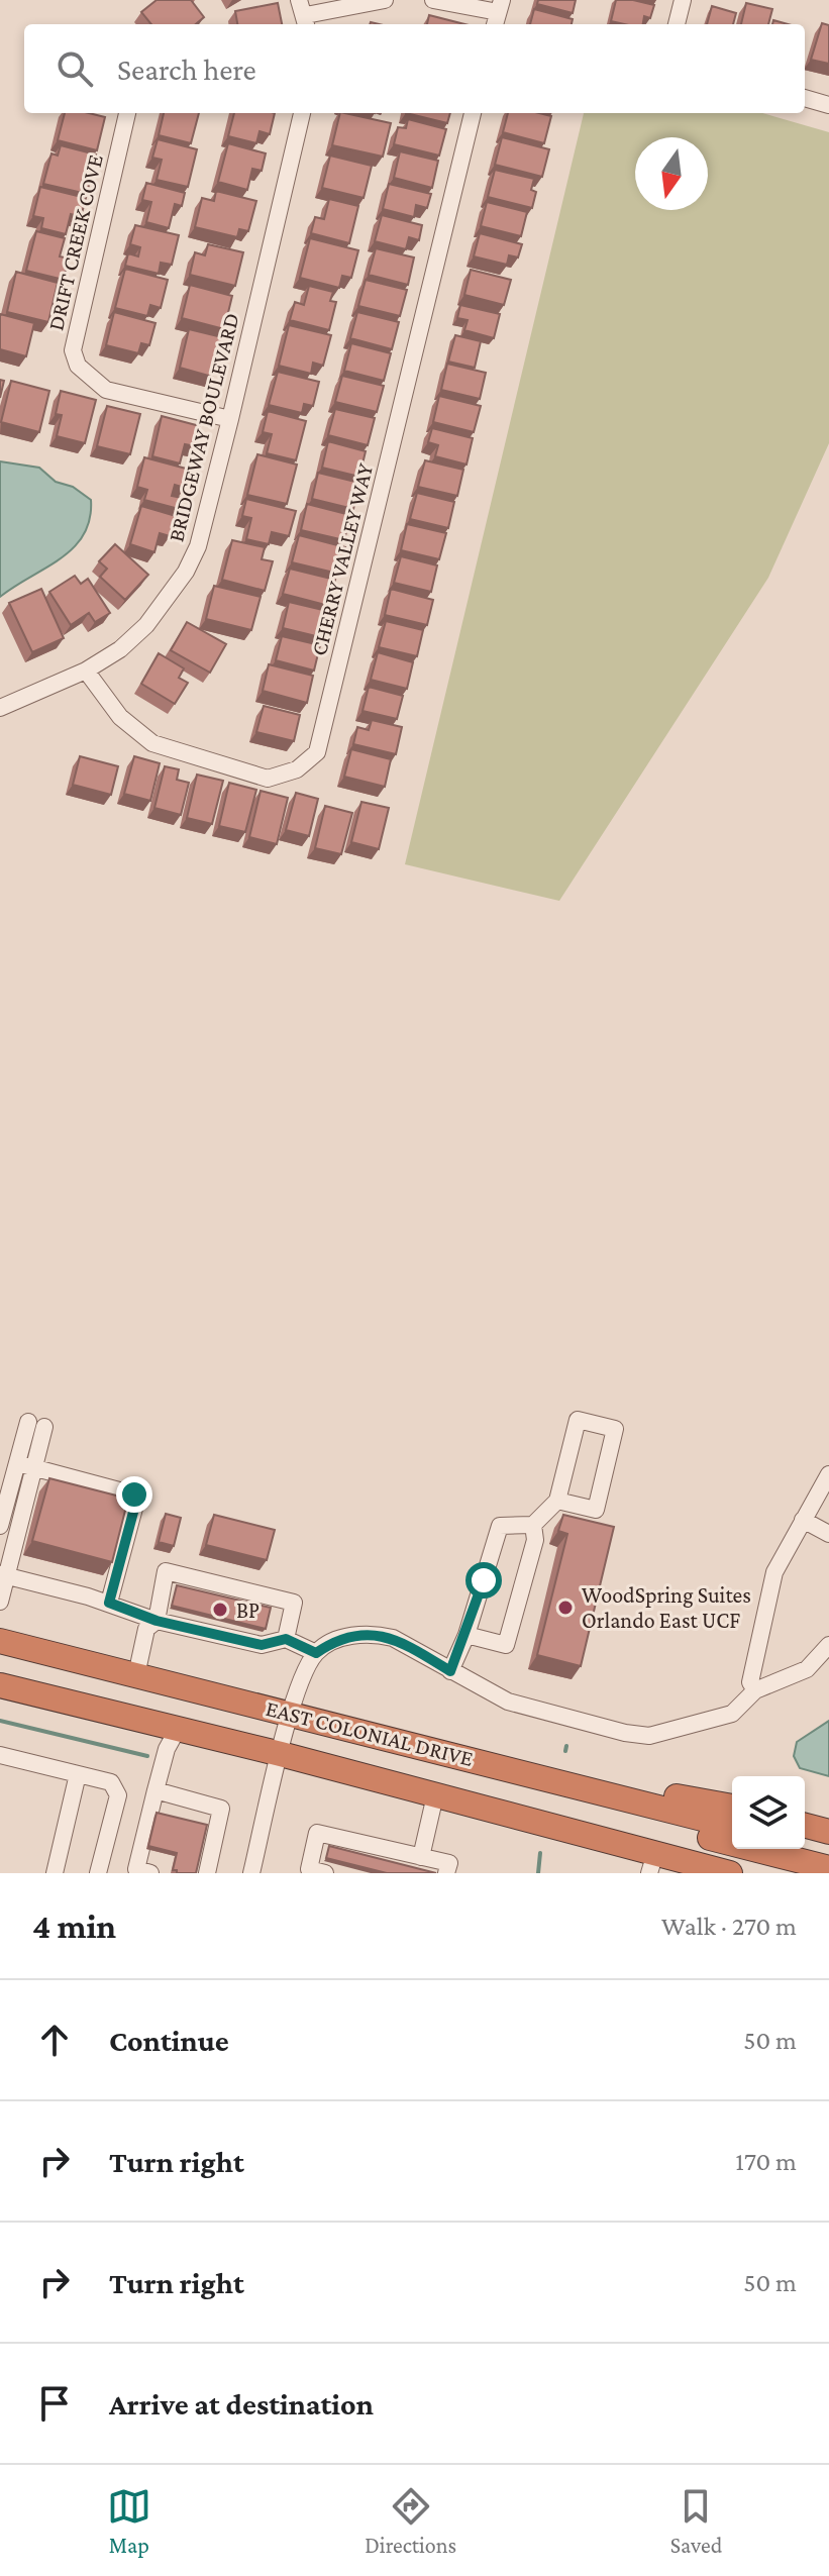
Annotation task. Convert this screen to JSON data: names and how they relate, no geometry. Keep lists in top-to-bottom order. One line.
{"streets":{"highway":["EAST COLONIAL DRIVE"],"street":["DRIFT CREEK COVE","BRIDGEWAY BOULEVARD","CHERRY VALLEY WAY"]},"crossings":[["DRIFT CREEK COVE","BRIDGEWAY BOULEVARD"],["BRIDGEWAY BOULEVARD","CHERRY VALLEY WAY"]],"places":["WoodSpring Suites Orlando East UCF","BP"],"north":"bottom","page":{"search":"Search here","heading":["4 min","Walk · 270 m"],"list":[["Continue","50 m"],["Turn right","170 m"],["Turn right","50 m"],"Arrive at destination"],"nav":["Map","Directions","Saved"]}}
